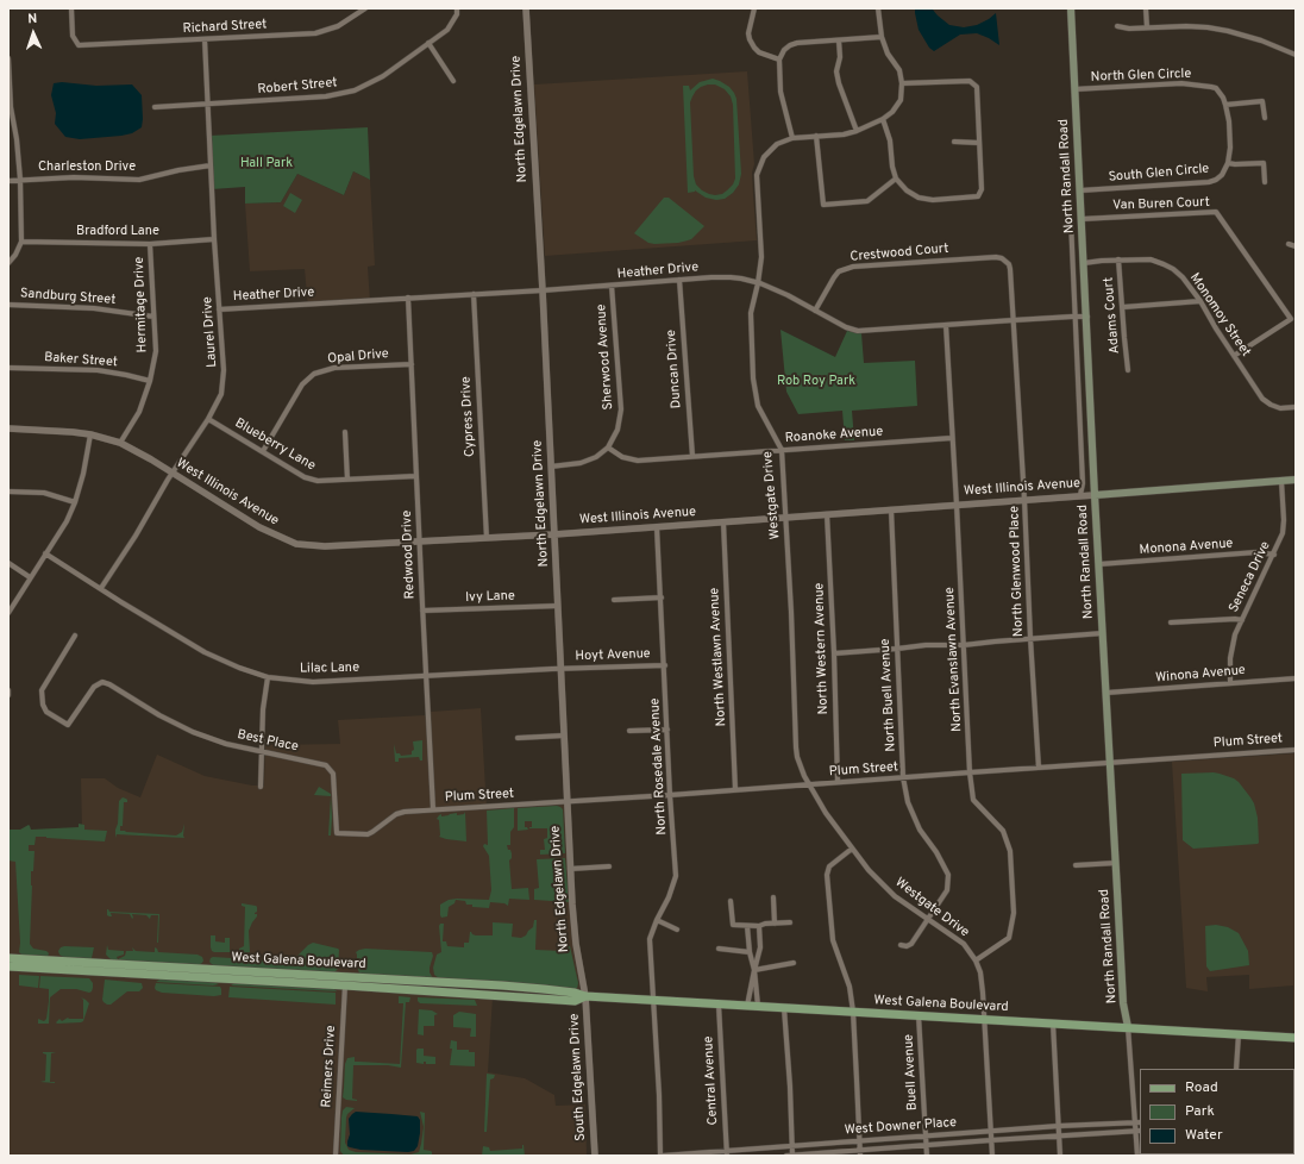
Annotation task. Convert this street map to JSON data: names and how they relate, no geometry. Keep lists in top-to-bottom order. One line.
{"streets":{"main road":["North Randall Road","West Illinois Avenue","West Galena Boulevard"],"street":["Richard Street","North Glen Circle","Robert Street","North Edgelawn Drive","Charleston Drive","South Glen Circle","Van Buren Court","Bradford Lane","Crestwood Court","Heather Drive","Sandburg Street","Hermitage Drive","Adams Court","Monomoy Street","Laurel Drive","Opal Drive","Sherwood Avenue","Baker Street","Duncan Drive","Cypress Drive","Roanoke Avenue","Blueberry Lane","Westgate Drive","Monona Avenue","Redwood Drive","North Glenwood Place","Seneca Drive","Ivy Lane","North Western Avenue","Hoyt Avenue","North Westlawn Avenue","North Evanslawn Avenue","Lilac Lane","Winona Avenue","North Buell Avenue","Best Place","Plum Street","North Rosedale Avenue","Reimers Drive","Buell Avenue","South Edgelawn Drive","Central Avenue","West Downer Place"]},"crossings":[["Richard Street","Laurel Drive"],["North Glen Circle","South Glen Circle"],["North Glen Circle","North Randall Road"],["Robert Street","Laurel Drive"],["North Edgelawn Drive","Heather Drive"],["North Edgelawn Drive","West Illinois Avenue"],["North Edgelawn Drive","Ivy Lane"],["North Edgelawn Drive","Hoyt Avenue"],["North Edgelawn Drive","Lilac Lane"],["North Edgelawn Drive","Plum Street"],["North Edgelawn Drive","West Galena Boulevard"],["North Edgelawn Drive","South Edgelawn Drive"],["Charleston Drive","Laurel Drive"],["South Glen Circle","North Randall Road"],["North Randall Road","Van Buren Court"],["North Randall Road","Heather Drive"],["North Randall Road","Monomoy Street"],["North Randall Road","West Illinois Avenue"],["North Randall Road","Monona Avenue"],["North Randall Road","Winona Avenue"],["North Randall Road","Plum Street"],["North Randall Road","West Galena Boulevard"],["Van Buren Court","Monomoy Street"],["Bradford Lane","Hermitage Drive"],["Bradford Lane","Laurel Drive"],["Crestwood Court","Heather Drive"],["Crestwood Court","North Glenwood Place"],["Heather Drive","Laurel Drive"],["Heather Drive","Sherwood Avenue"],["Heather Drive","Duncan Drive"],["Heather Drive","Cypress Drive"],["Heather Drive","Westgate Drive"],["Heather Drive","Redwood Drive"],["Heather Drive","North Glenwood Place"],["Heather Drive","North Evanslawn Avenue"],["Sandburg Street","Hermitage Drive"],["Hermitage Drive","Baker Street"],["Hermitage Drive","West Illinois Avenue"],["Adams Court","Monomoy Street"],["Laurel Drive","Blueberry Lane"],["Laurel Drive","West Illinois Avenue"],["Laurel Drive","Lilac Lane"],["Opal Drive","Blueberry Lane"],["Opal Drive","Redwood Drive"],["Sherwood Avenue","Roanoke Avenue"],["Duncan Drive","Roanoke Avenue"],["Cypress Drive","West Illinois Avenue"],["Roanoke Avenue","Westgate Drive"],["Roanoke Avenue","North Evanslawn Avenue"],["Blueberry Lane","Redwood Drive"],["West Illinois Avenue","Westgate Drive"],["West Illinois Avenue","Redwood Drive"],["West Illinois Avenue","North Glenwood Place"],["West Illinois Avenue","Seneca Drive"],["West Illinois Avenue","North Western Avenue"],["West Illinois Avenue","North Westlawn Avenue"],["West Illinois Avenue","North Evanslawn Avenue"],["West Illinois Avenue","North Buell Avenue"],["West Illinois Avenue","North Rosedale Avenue"],["Westgate Drive","North Evanslawn Avenue"],["Westgate Drive","North Buell Avenue"],["Westgate Drive","Plum Street"],["Westgate Drive","West Galena Boulevard"],["Westgate Drive","West Downer Place"],["Monona Avenue","Seneca Drive"],["Redwood Drive","Ivy Lane"],["Redwood Drive","Lilac Lane"],["Redwood Drive","Best Place"],["Redwood Drive","Plum Street"],["North Glenwood Place","Plum Street"],["Seneca Drive","Winona Avenue"],["North Western Avenue","Plum Street"],["Hoyt Avenue","Lilac Lane"],["Hoyt Avenue","North Rosedale Avenue"],["North Westlawn Avenue","Plum Street"],["North Evanslawn Avenue","Plum Street"],["North Buell Avenue","Plum Street"],["Best Place","Plum Street"],["Plum Street","North Rosedale Avenue"],["North Rosedale Avenue","West Galena Boulevard"],["North Rosedale Avenue","West Downer Place"],["West Galena Boulevard","Reimers Drive"],["West Galena Boulevard","Buell Avenue"],["West Galena Boulevard","South Edgelawn Drive"],["West Galena Boulevard","Central Avenue"],["Buell Avenue","West Downer Place"],["Central Avenue","West Downer Place"]],"parks":["Hall Park","Rob Roy Park"],"legend":["Road","Park","Water"],"north":"top"}
